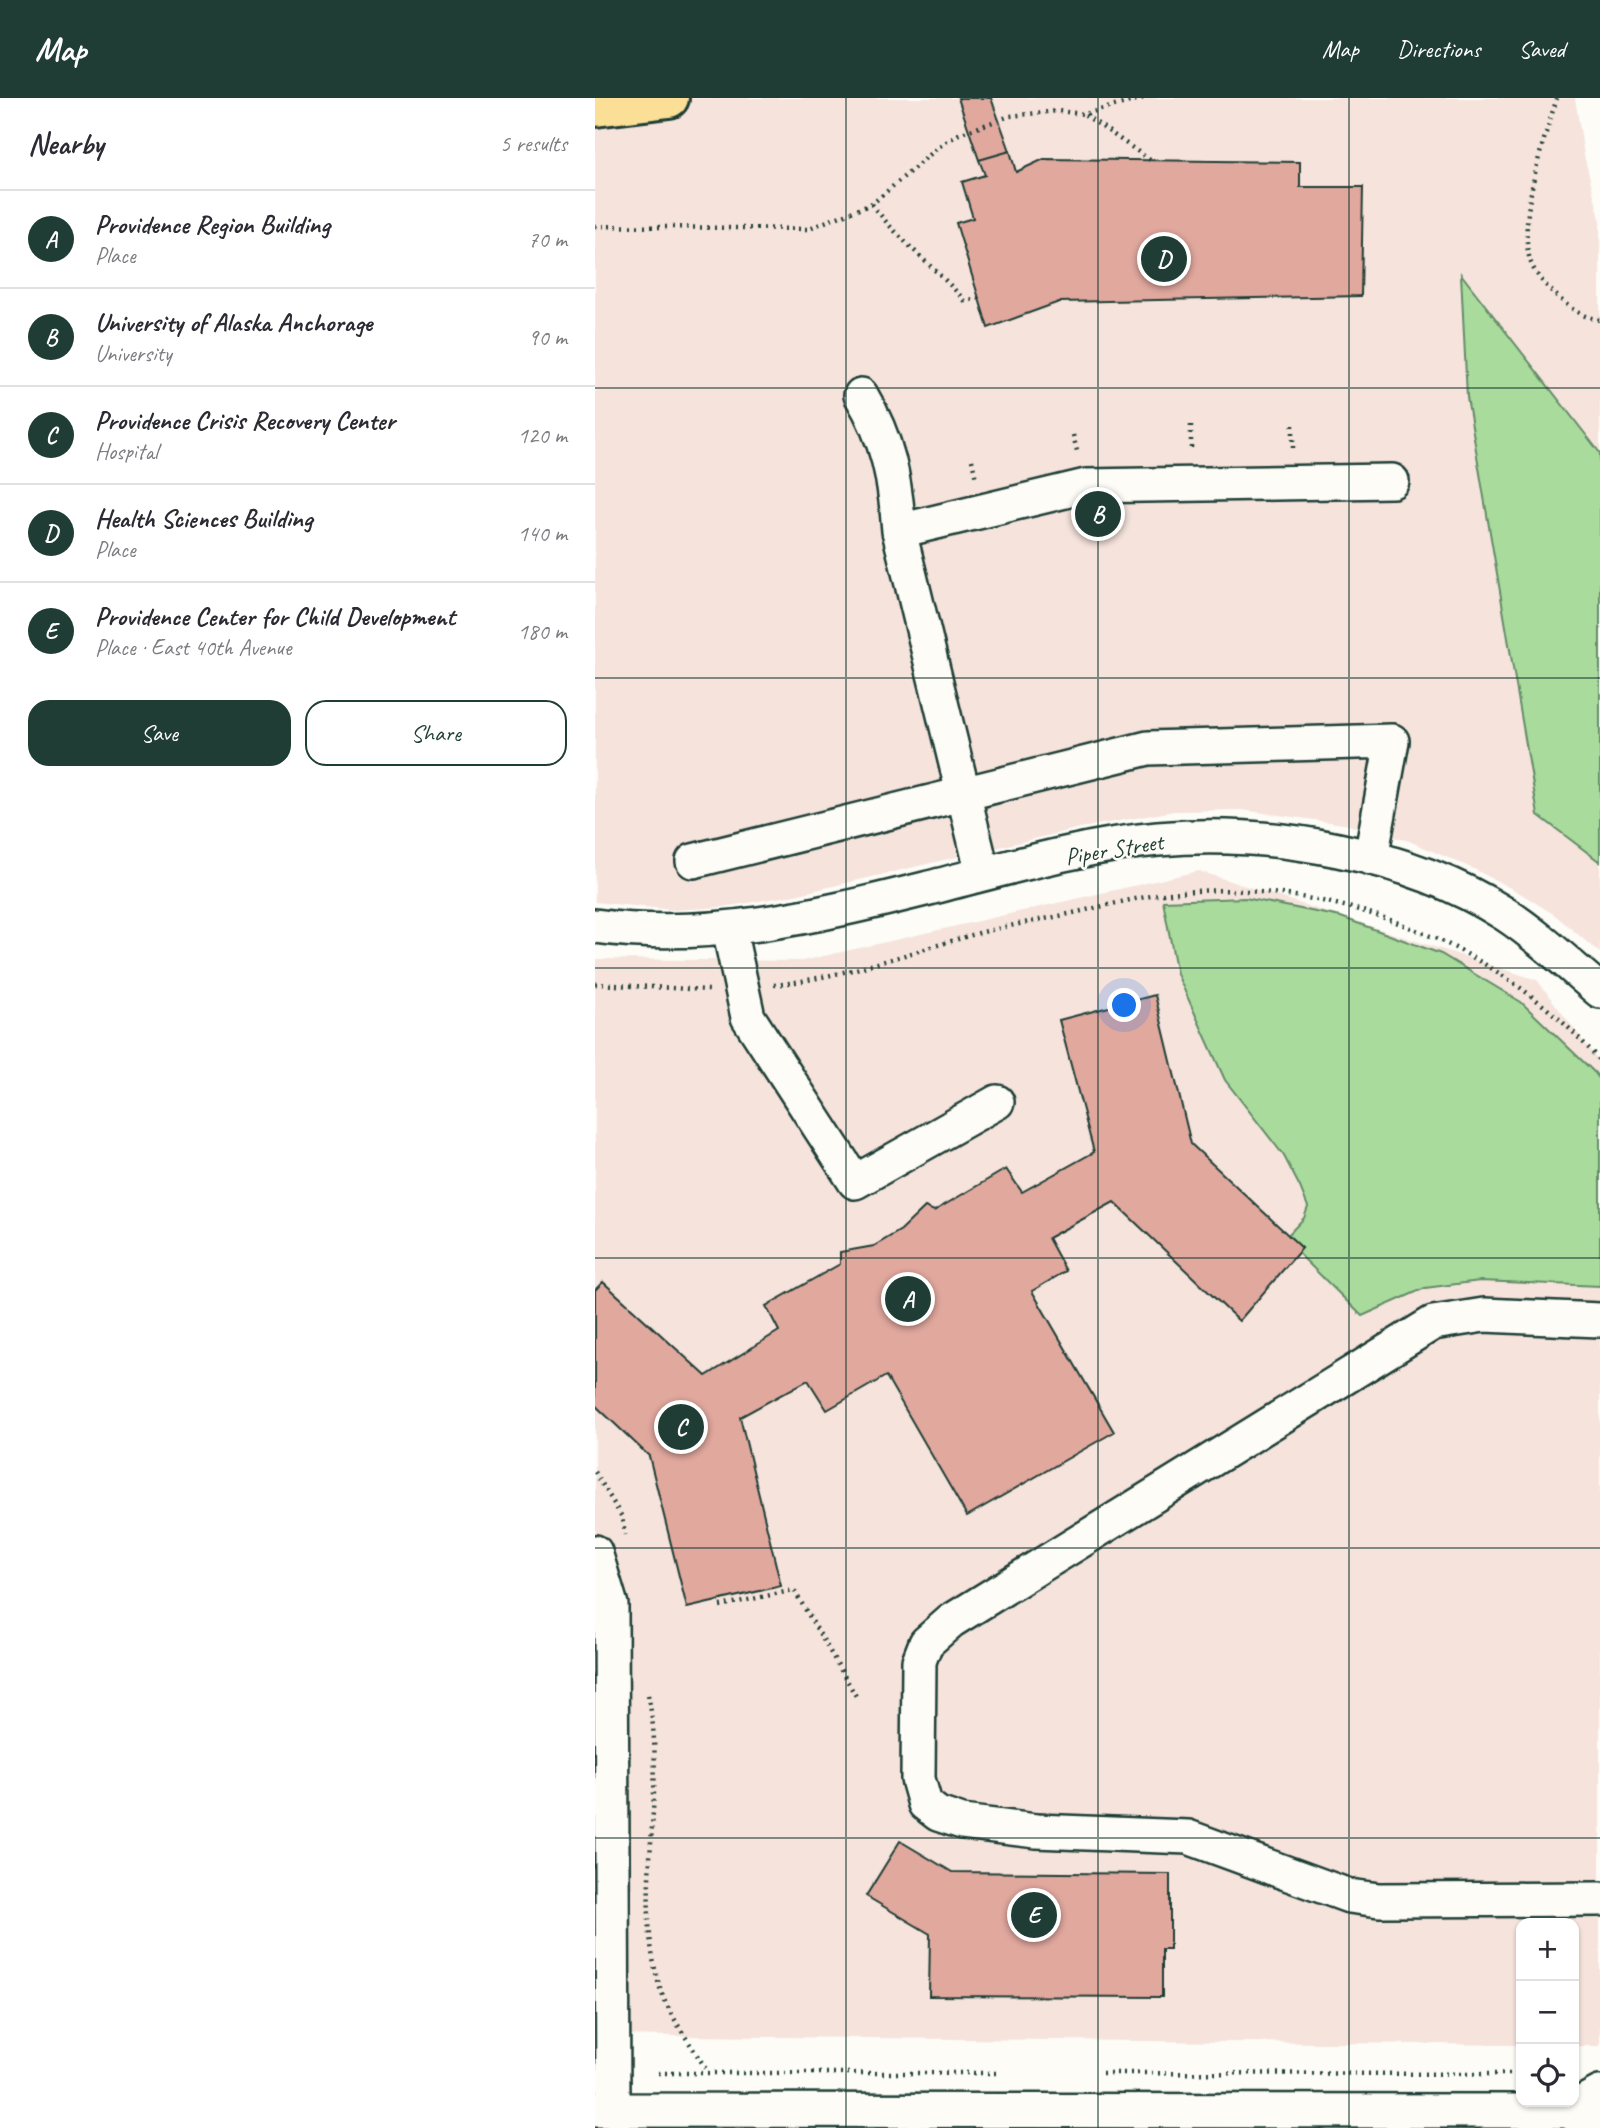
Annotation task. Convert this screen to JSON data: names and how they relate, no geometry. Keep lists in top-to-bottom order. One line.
{"streets":{"street":["Piper Street"]},"page":{"header":"Map","nav":["Map","Directions","Saved"],"heading":["Nearby","5 results"],"list":[{"mark":"A","name":"Providence Region Building","note":"Place","value":"70 m"},{"mark":"B","name":"University of Alaska Anchorage","note":"University","value":"90 m"},{"mark":"C","name":"Providence Crisis Recovery Center","note":"Hospital","value":"120 m"},{"mark":"D","name":"Health Sciences Building","note":"Place","value":"140 m"},{"mark":"E","name":"Providence Center for Child Development","note":"Place · East 40th Avenue","value":"180 m"}],"pins":["D","B","A","C","E"],"buttons":["Save","Share"],"map_buttons":["+","−"]}}
